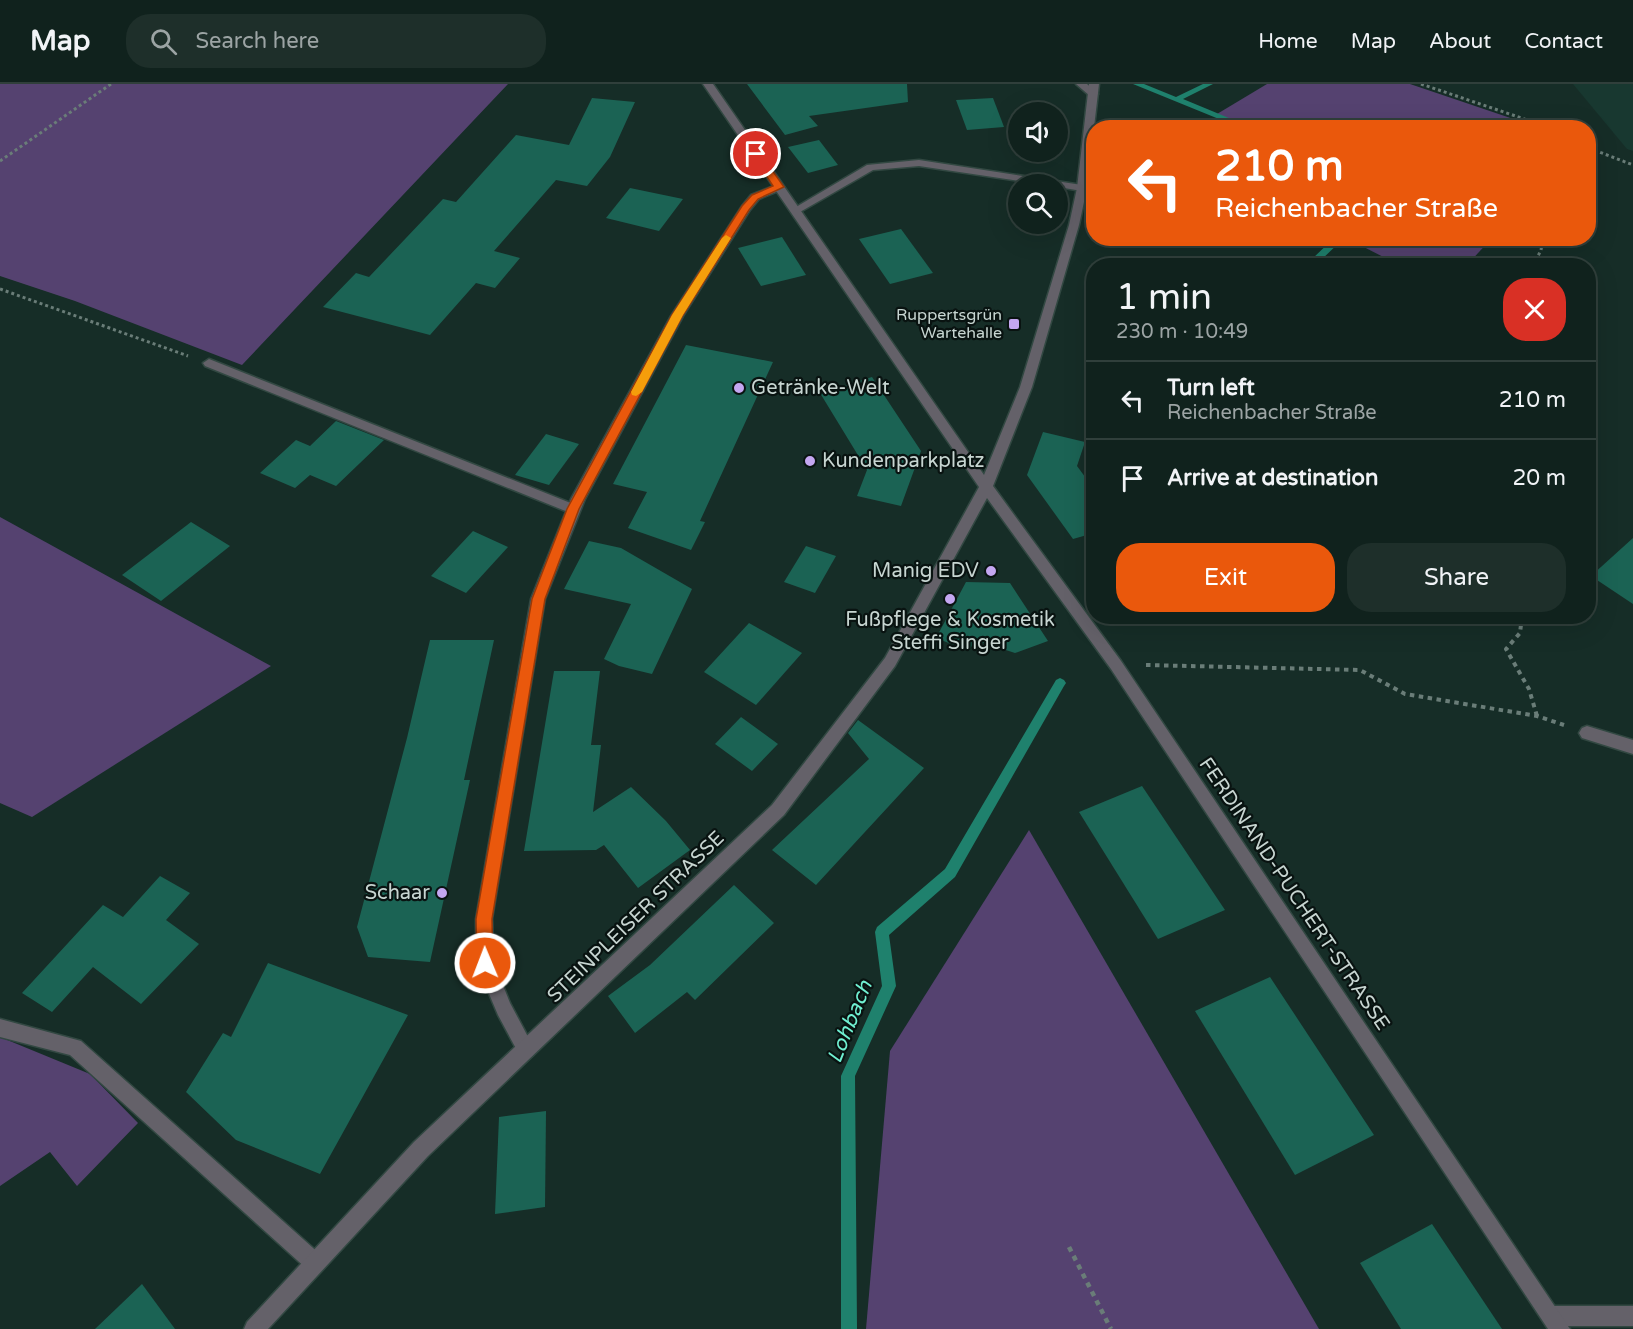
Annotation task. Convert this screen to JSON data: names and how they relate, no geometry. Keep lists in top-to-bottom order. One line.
{"streets":{"street":["FERDINAND-PUCHERT-STRASSE","STEINPLEISER STRASSE"]},"crossings":[["FERDINAND-PUCHERT-STRASSE","STEINPLEISER STRASSE"]],"water":["Lohbach"],"places":{"transit":["Ruppertsgrün Wartehalle"],"other":["Getränke-Welt","Kundenparkplatz","Manig EDV","Fußpflege & Kosmetik Steffi Singer","Schaar"]},"page":{"header":"Map","search":"Search here","nav":["Home","Map","About","Contact"],"turn":["210 m","Reichenbacher Straße"],"heading":["1 min","230 m · 10:49"],"list":[{"name":"Turn left","note":"Reichenbacher Straße","value":"210 m"},{"name":"Arrive at destination","value":"20 m"}],"buttons":["Exit","Share"]}}
